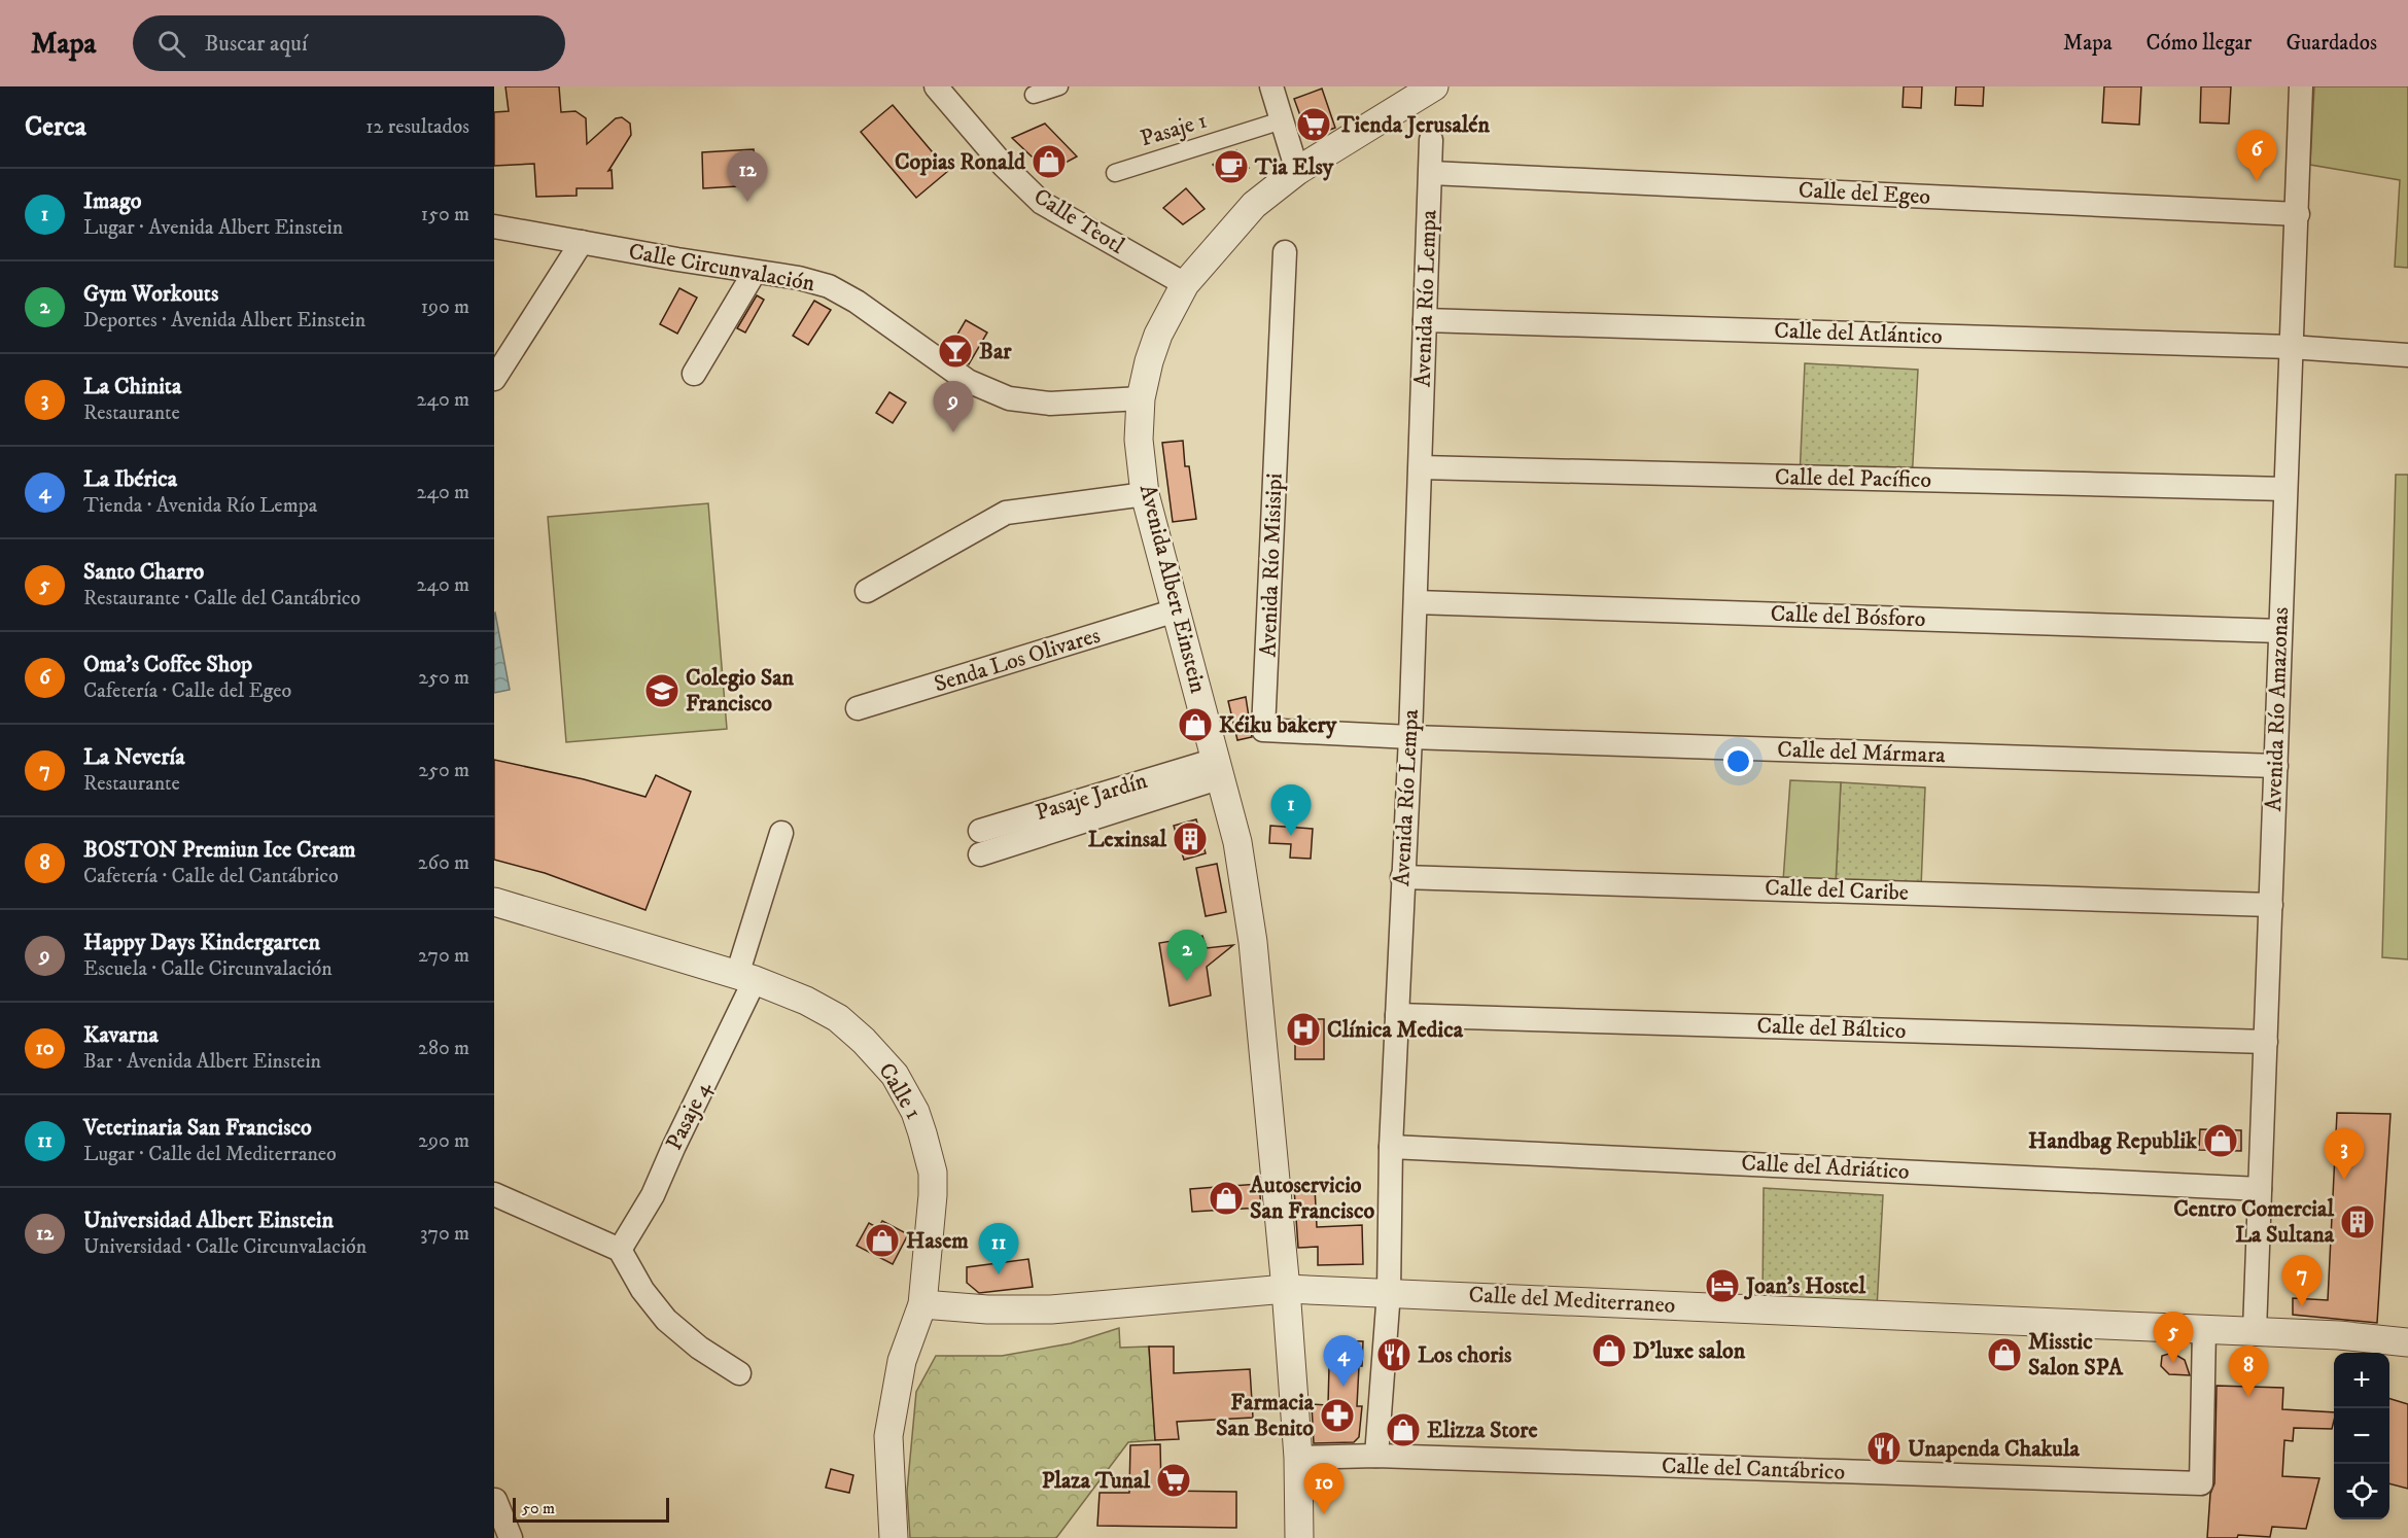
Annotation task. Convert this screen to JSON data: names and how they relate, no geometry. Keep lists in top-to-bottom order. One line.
{"streets":{"street":["Pasaje 1","Calle del Egeo","Calle Teotl","Calle Circunvalación","Avenida Río Lempa","Calle del Atlántico","Calle del Pacífico","Avenida Río Misisipi","Avenida Albert Einstein","Calle del Bósforo","Senda Los Olivares","Avenida Río Amazonas","Calle del Mármara","Pasaje Jardín","Calle del Caribe","Calle del Báltico","Calle 1","Pasaje 4","Calle del Adriático","Calle del Mediterraneo","Calle del Cantábrico"]},"crossings":[["Calle del Egeo","Avenida Río Lempa"],["Calle del Egeo","Avenida Río Amazonas"],["Calle Teotl","Avenida Albert Einstein"],["Calle Circunvalación","Avenida Albert Einstein"],["Avenida Río Lempa","Calle del Atlántico"],["Avenida Río Lempa","Calle del Pacífico"],["Avenida Río Lempa","Avenida Río Misisipi"],["Avenida Río Lempa","Calle del Bósforo"],["Avenida Río Lempa","Calle del Mármara"],["Avenida Río Lempa","Calle del Caribe"],["Avenida Río Lempa","Calle del Báltico"],["Avenida Río Lempa","Calle del Adriático"],["Avenida Río Lempa","Calle del Mediterraneo"],["Avenida Río Lempa","Calle del Cantábrico"],["Calle del Atlántico","Avenida Río Amazonas"],["Calle del Pacífico","Avenida Río Amazonas"],["Avenida Río Misisipi","Calle del Mármara"],["Avenida Albert Einstein","Senda Los Olivares"],["Avenida Albert Einstein","Pasaje Jardín"],["Avenida Albert Einstein","Calle del Mediterraneo"],["Avenida Albert Einstein","Calle del Cantábrico"],["Calle del Bósforo","Avenida Río Amazonas"],["Avenida Río Amazonas","Calle del Mármara"],["Avenida Río Amazonas","Calle del Caribe"],["Avenida Río Amazonas","Calle del Báltico"],["Avenida Río Amazonas","Calle del Adriático"],["Avenida Río Amazonas","Calle del Mediterraneo"],["Calle 1","Pasaje 4"],["Calle 1","Calle del Mediterraneo"],["Calle del Mediterraneo","Calle del Cantábrico"]],"places":{"supermarket":["Tienda Jerusalén","Plaza Tunal"],"shop":["Copias Ronald","Kéiku bakery","Handbag Republik","Autoservicio San Francisco","Hasem","D'luxe salon","Misstic Salon SPA","Elizza Store"],"cafe":["Tia Elsy"],"bar":["Bar"],"school or university":["Colegio San Francisco"],"building":["Lexinsal","Centro Comercial La Sultana"],"hospital":["Clínica Medica"],"hotel":["Joan's Hostel"],"restaurant":["Los choris","Unapenda Chakula"],"pharmacy":["Farmacia San Benito"]},"scale_bar":"50 m","page":{"header":"Mapa","search":"Buscar aquí","nav":["Mapa","Cómo llegar","Guardados"],"heading":["Cerca","12 resultados"],"pins":["6","12","9","1","2","3","11","7","5","4","8","10"],"list":[{"mark":"1","name":"Imago","note":"Lugar · Avenida Albert Einstein","value":"150 m"},{"mark":"2","name":"Gym Workouts","note":"Deportes · Avenida Albert Einstein","value":"190 m"},{"mark":"3","name":"La Chinita","note":"Restaurante","value":"240 m"},{"mark":"4","name":"La Ibérica","note":"Tienda · Avenida Río Lempa","value":"240 m"},{"mark":"5","name":"Santo Charro","note":"Restaurante · Calle del Cantábrico","value":"240 m"},{"mark":"6","name":"Oma’s Coffee Shop","note":"Cafetería · Calle del Egeo","value":"250 m"},{"mark":"7","name":"La Nevería","note":"Restaurante","value":"250 m"},{"mark":"8","name":"BOSTON Premiun Ice Cream","note":"Cafetería · Calle del Cantábrico","value":"260 m"},{"mark":"9","name":"Happy Days Kindergarten","note":"Escuela · Calle Circunvalación","value":"270 m"},{"mark":"10","name":"Kavarna","note":"Bar · Avenida Albert Einstein","value":"280 m"},{"mark":"11","name":"Veterinaria San Francisco","note":"Lugar · Calle del Mediterraneo","value":"290 m"},{"mark":"12","name":"Universidad Albert Einstein","note":"Universidad · Calle Circunvalación","value":"370 m"}],"map_buttons":["+","−"],"scale":"50 m"}}
